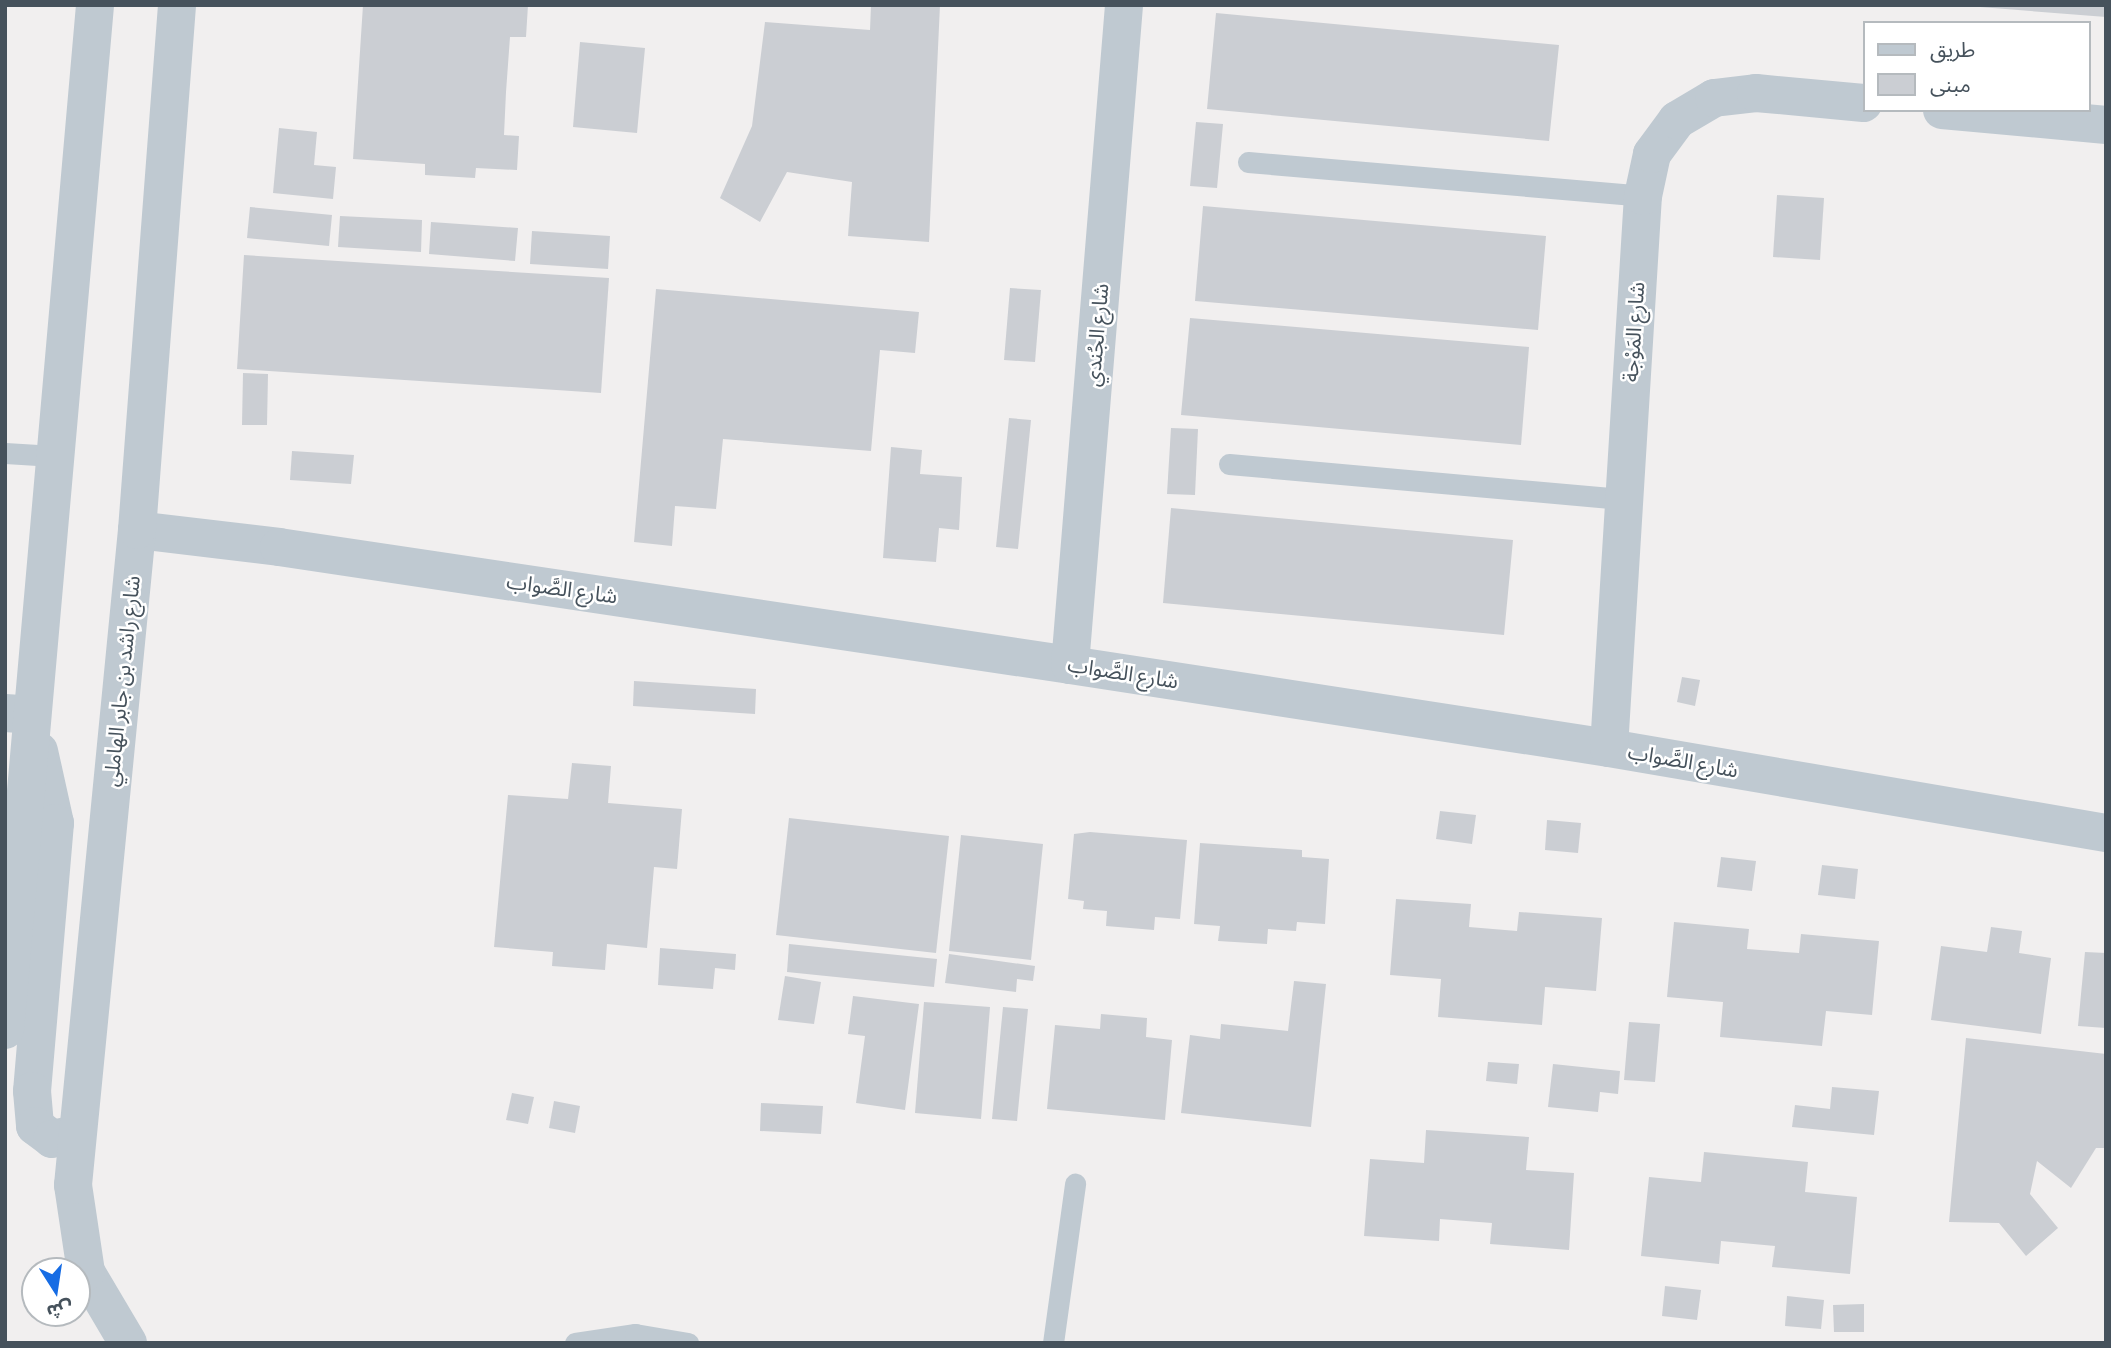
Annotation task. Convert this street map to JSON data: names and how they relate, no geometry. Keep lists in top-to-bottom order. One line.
{"streets":{"street":["شارع المَوْجة","شارع الجُندي","شارع الصَّواب","شارع راشد بن جابر الهاملي"]},"crossings":[["شارع المَوْجة","شارع الصَّواب"],["شارع الجُندي","شارع الصَّواب"],["شارع الصَّواب","شارع راشد بن جابر الهاملي"]],"legend":["طريق","مبنى"],"north":"bottom"}
